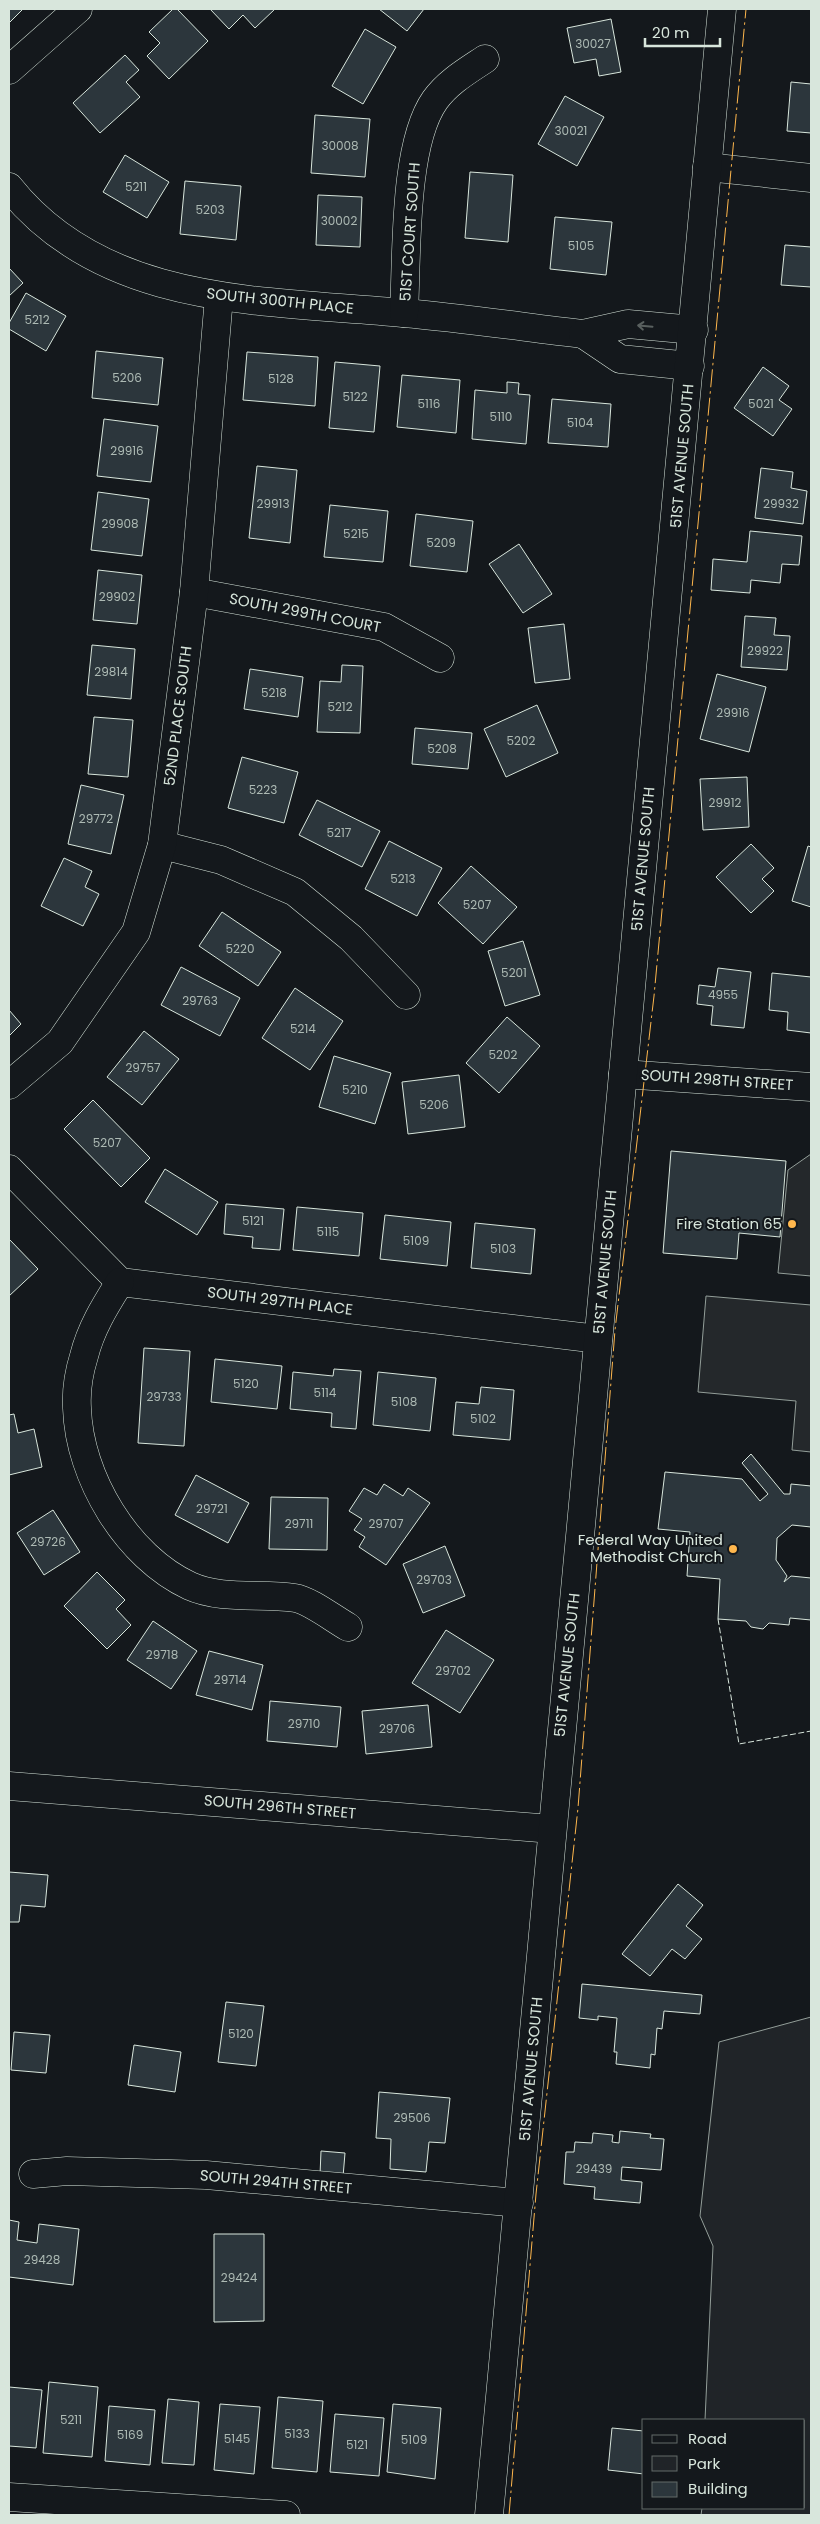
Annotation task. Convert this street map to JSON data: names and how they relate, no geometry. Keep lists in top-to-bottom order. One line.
{"streets":{"street":["51ST COURT SOUTH","SOUTH 300TH PLACE","51ST AVENUE SOUTH","SOUTH 299TH COURT","52ND PLACE SOUTH","SOUTH 298TH STREET","SOUTH 297TH PLACE","SOUTH 296TH STREET","SOUTH 294TH STREET"]},"crossings":[["51ST COURT SOUTH","SOUTH 300TH PLACE"],["SOUTH 300TH PLACE","51ST AVENUE SOUTH"],["SOUTH 300TH PLACE","52ND PLACE SOUTH"],["51ST AVENUE SOUTH","SOUTH 298TH STREET"],["51ST AVENUE SOUTH","SOUTH 297TH PLACE"],["51ST AVENUE SOUTH","SOUTH 296TH STREET"],["51ST AVENUE SOUTH","SOUTH 294TH STREET"],["SOUTH 299TH COURT","52ND PLACE SOUTH"]],"places":["Fire Station 65","Federal Way United Methodist Church"],"house_numbers":["30027","30021","30008","5211","5203","30002","5105","5212","5206","5128","5122","5116","5021","5110","5104","29916","29913","29932","29908","5215","5209","29902","29922","29814","5218","5212","29916","5202","5208","5223","29912","29772","5217","5213","5207","5220","5201","4955","29763","5214","5202","29757","5210","5206","5207","5121","5115","5109","5103","5120","5114","29733","5108","5102","29721","29711","29707","29726","29703","29718","29702","29714","29710","29706","5120","29506","29439","29428","29424","5211","5133","5169","5145","5109","5121"],"legend":["Road","Park","Building"],"scale_bar":"20 m"}
